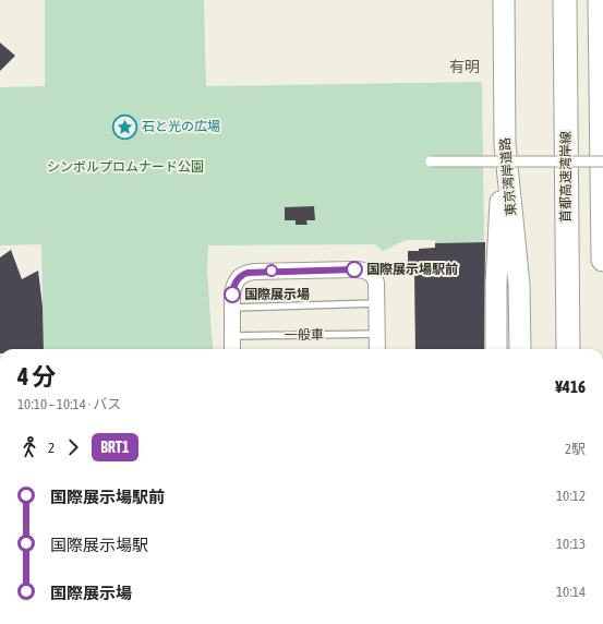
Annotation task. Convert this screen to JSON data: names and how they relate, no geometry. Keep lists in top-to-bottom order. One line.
{"streets":{"highway":["東京湾岸道路","首都高速湾岸線"],"lane":["一般車"]},"districts":["有明"],"parks":["シンボルプロムナード公園"],"places":{"place":["石と光の広場"],"other":["国際展示場駅前","国際展示場"]},"lines":["bus line BRT1"],"page":{"heading":["4 分","10:10 – 10:14 · バス","¥416"],"legs":["2","BRT1","2駅"],"list":[{"name":"国際展示場駅前","value":"10:12"},{"name":"国際展示場駅","value":"10:13"},{"name":"国際展示場","value":"10:14"}]}}
